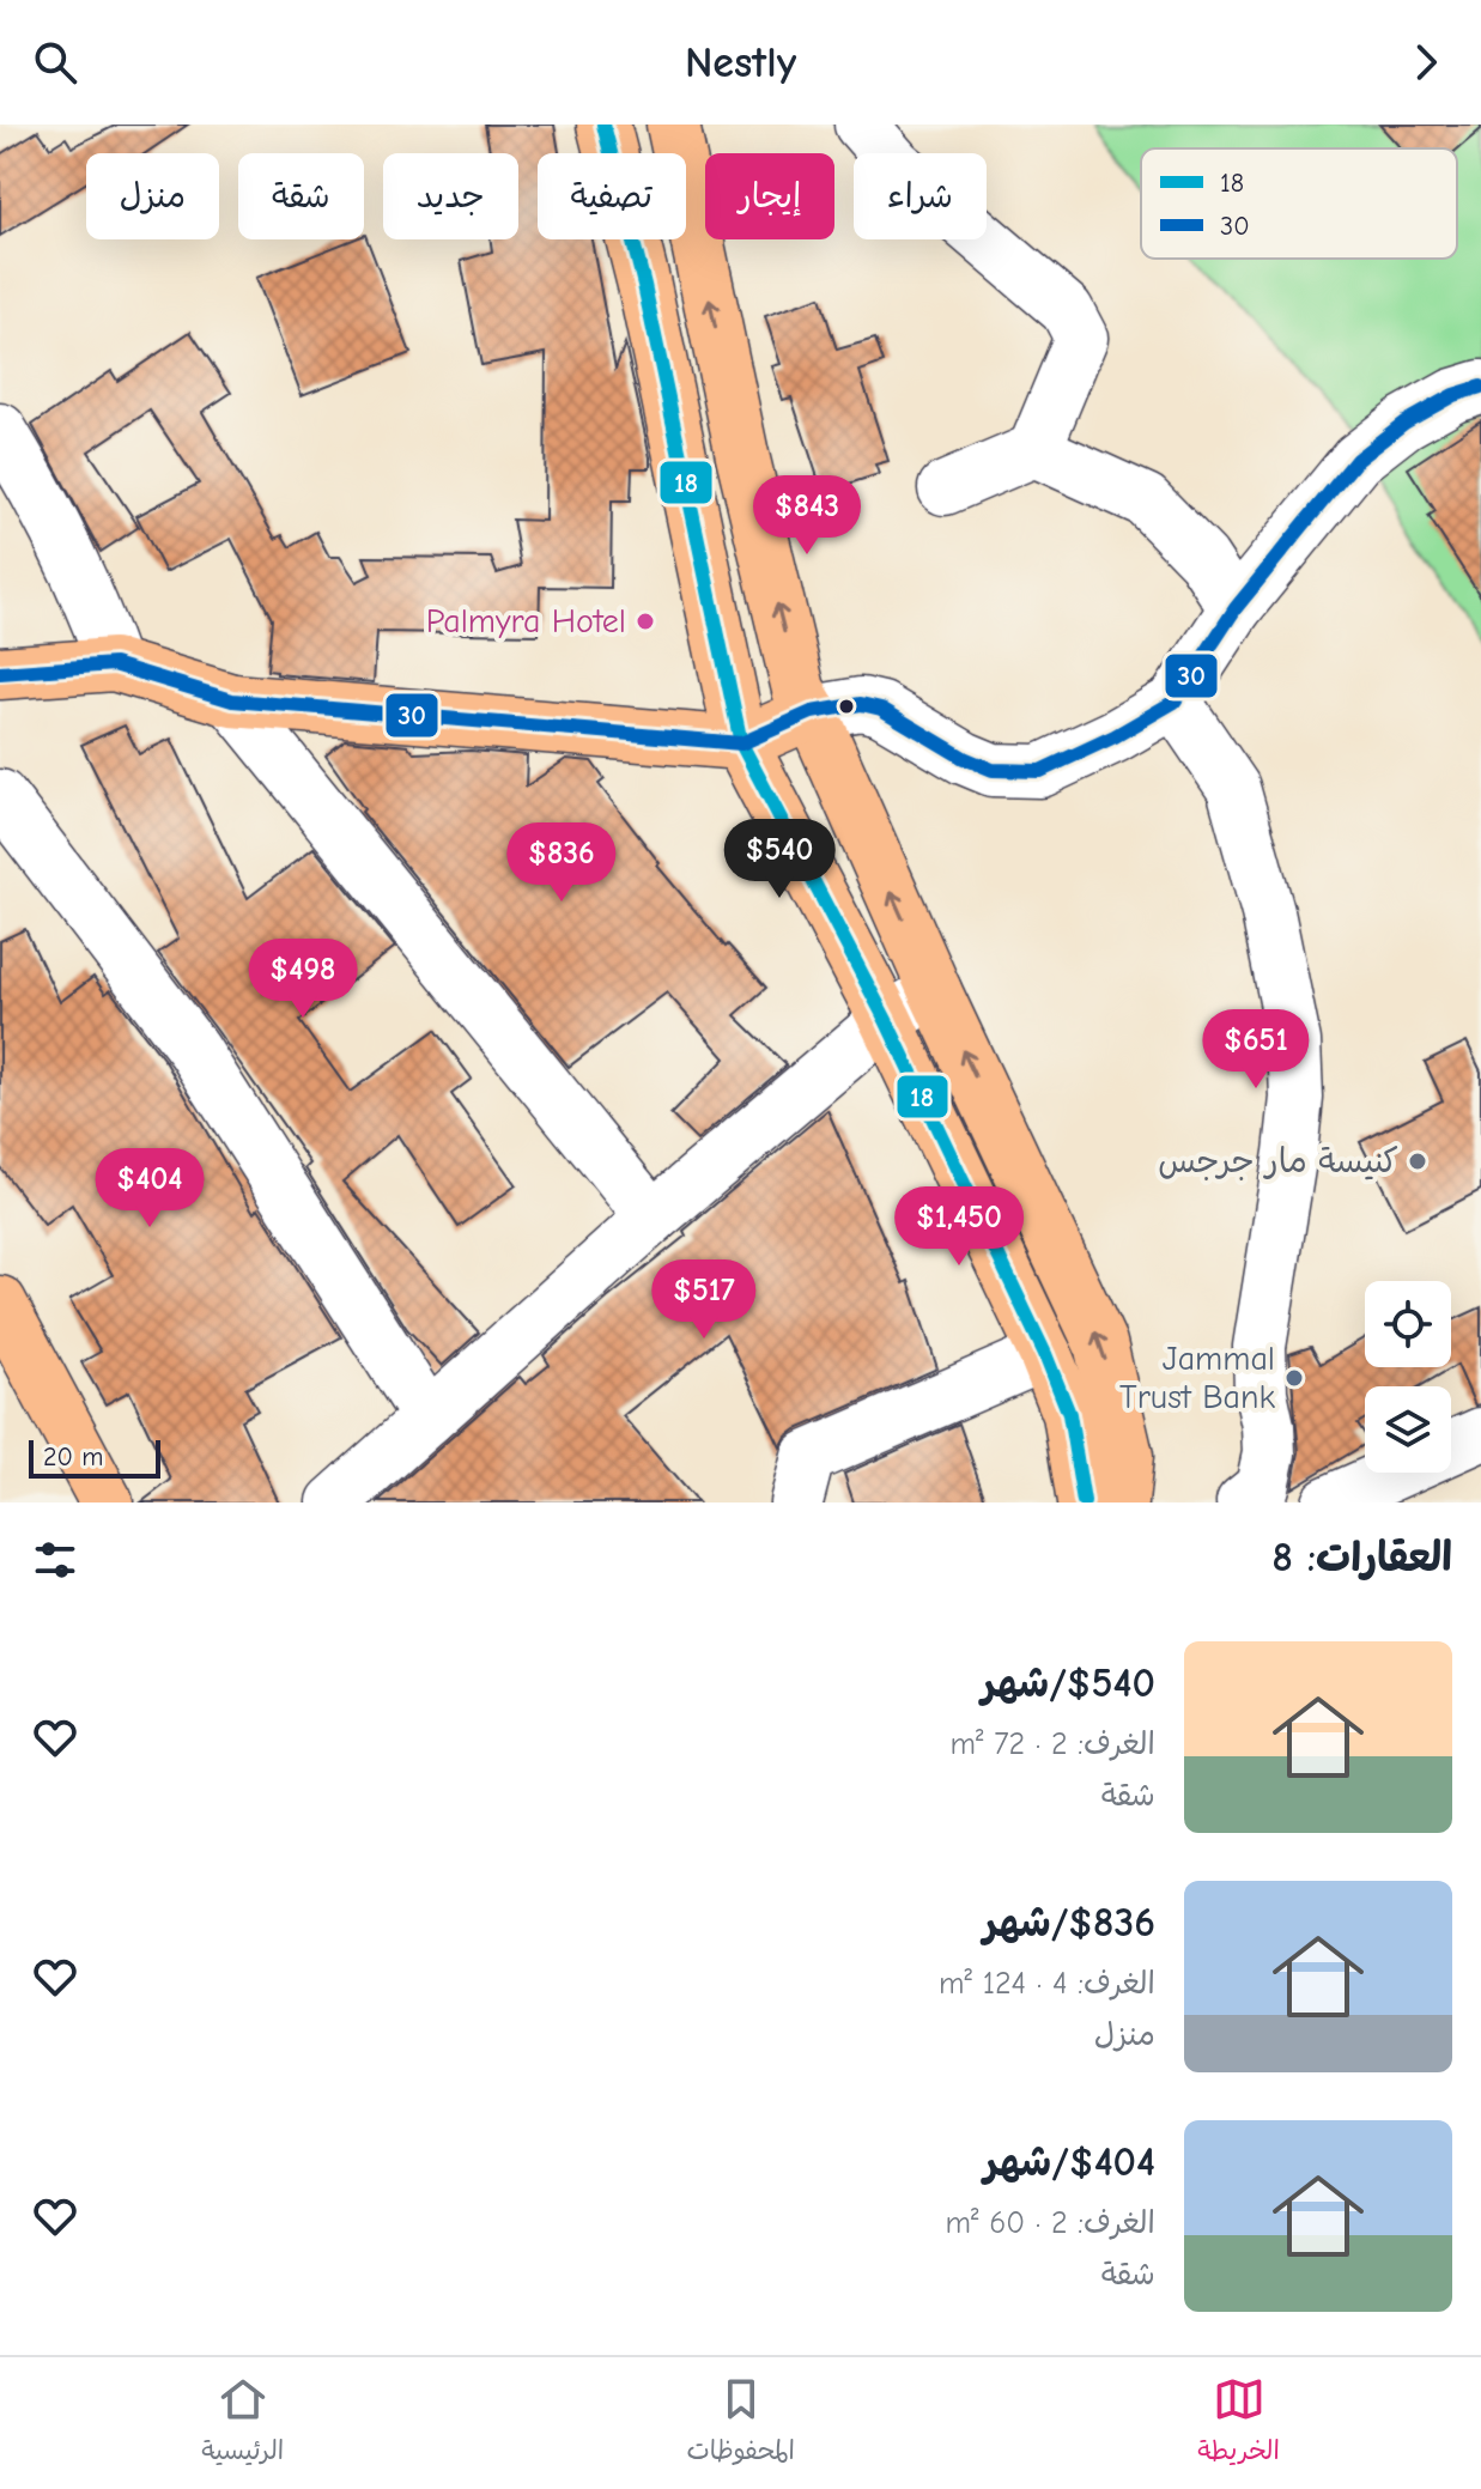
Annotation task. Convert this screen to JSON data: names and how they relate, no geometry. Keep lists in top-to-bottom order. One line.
{"places":["Palmyra Hotel","كنيسة مار جرجس","Jammal Trust Bank"],"lines":["transit line 18","transit line 30"],"legend":["18","30"],"scale_bar":"20 m","page":{"header":"Nestly","chip":["شراء","إيجار","تصفية","جديد","شقة","منزل"],"price":["$843","$540","$836","$498","$651","$404","$1,450","$517"],"scale":"20 m","heading":"العقارات: 8","list":[{"name":"$540/شهر","note":"الغرف: 2 · 72 m² · شقة"},{"name":"$836/شهر","note":"الغرف: 4 · 124 m² · منزل"},{"name":"$404/شهر","note":"الغرف: 2 · 60 m² · شقة"}],"tabs":["الخريطة","المحفوظات","الرئيسية"]}}
